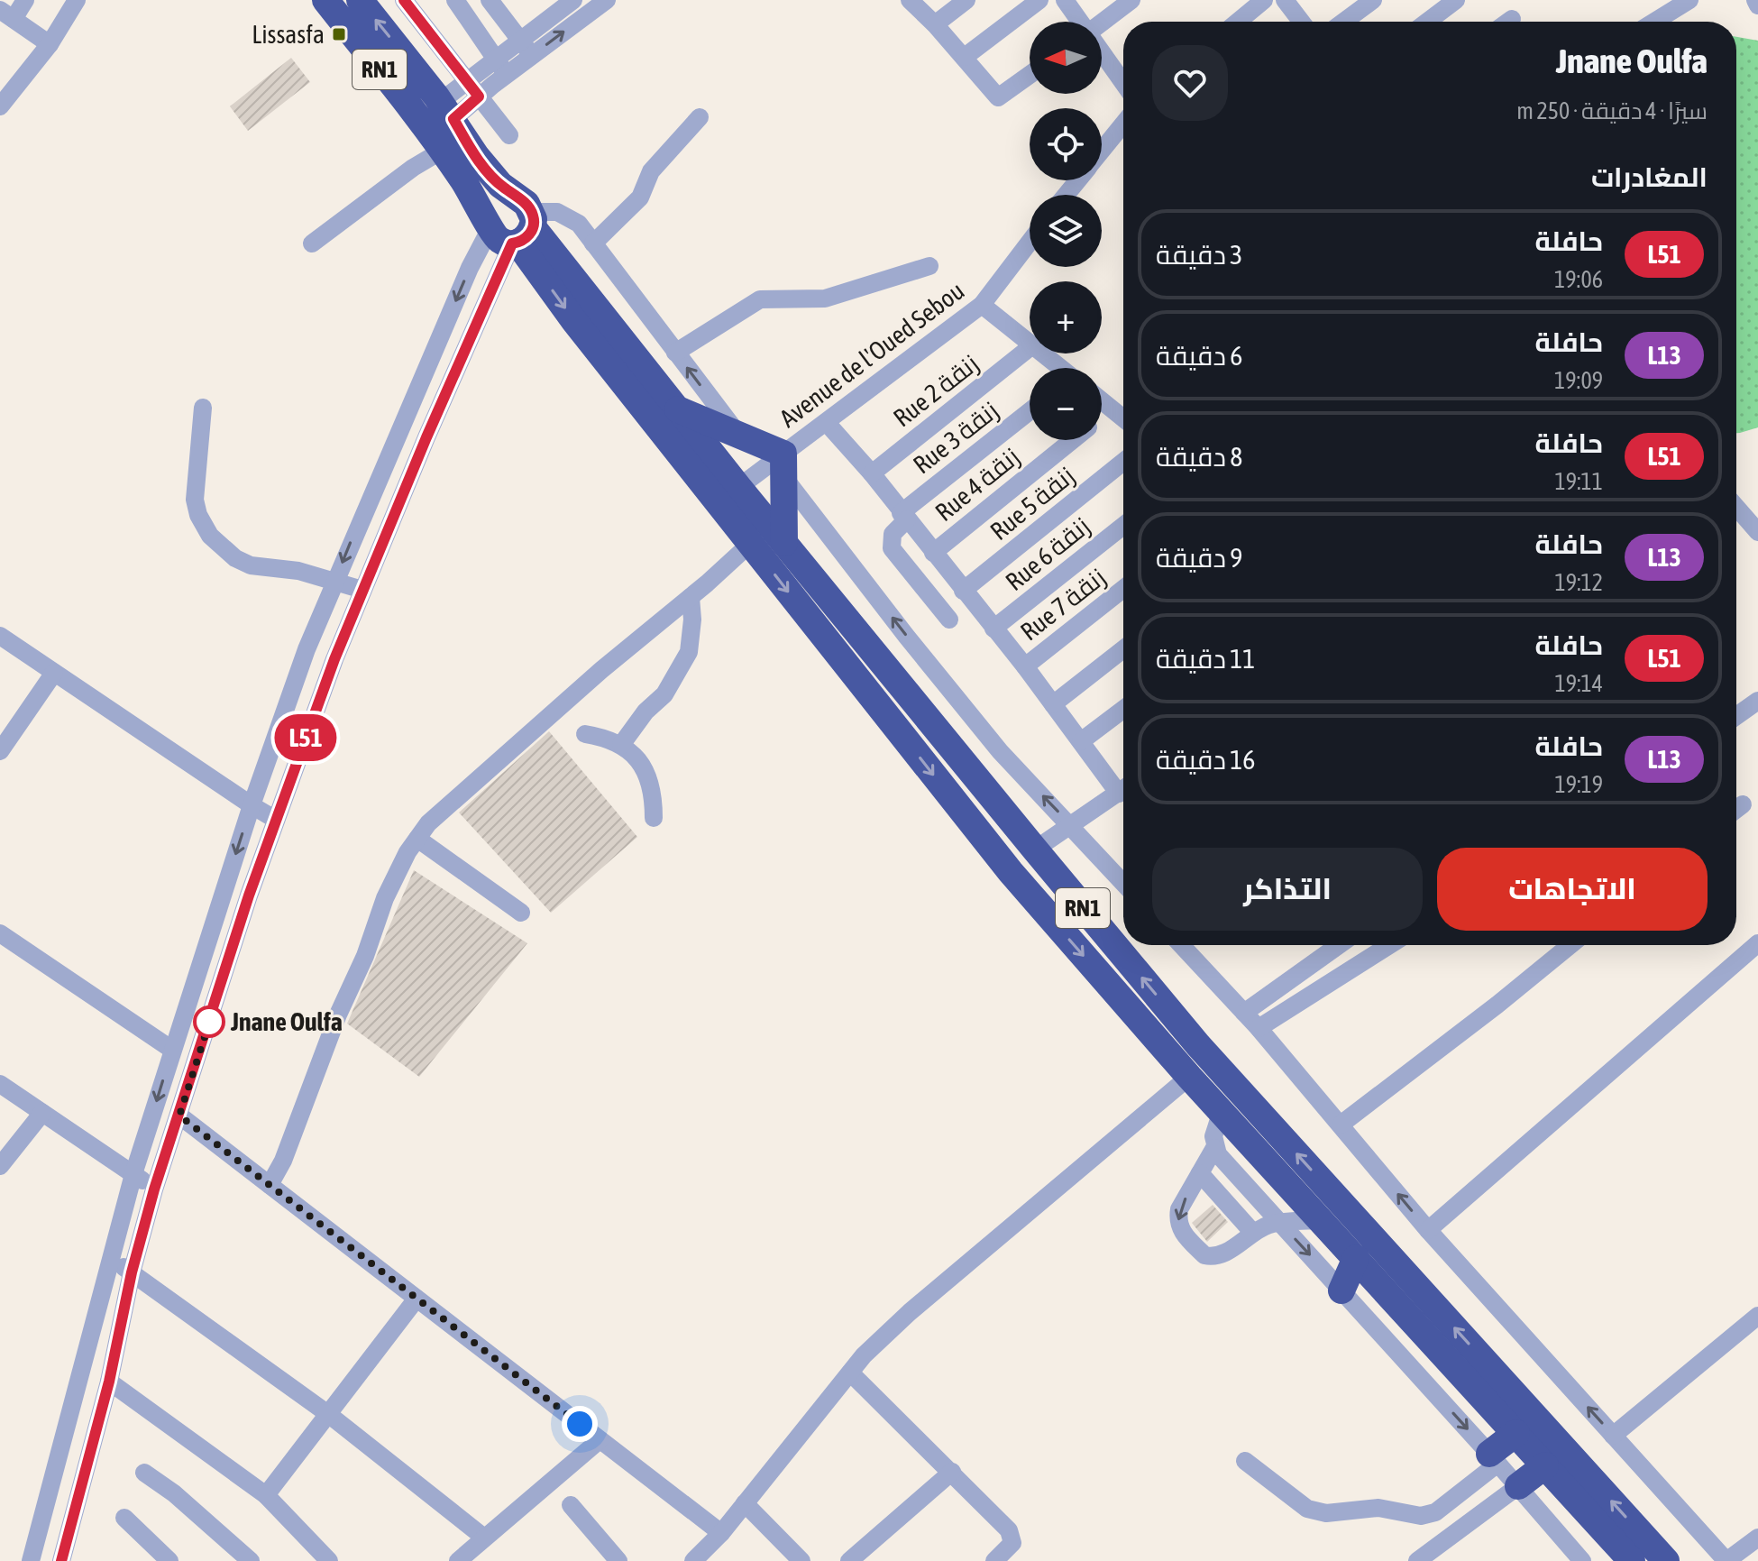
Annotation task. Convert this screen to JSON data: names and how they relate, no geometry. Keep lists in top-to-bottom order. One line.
{"streets":{"highway":["RN1"],"street":["Avenue de l'Oued Sebou","Rue 2 زنقة","Rue 3 زنقة","Rue 4 زنقة","Rue 5 زنقة","Rue 6 زنقة","Rue 7 زنقة"]},"crossings":[["RN1","Avenue de l'Oued Sebou"]],"places":{"transit":["Lissasfa"],"other":["Jnane Oulfa"]},"lines":["bus line L51"],"north":"left","page":{"on_map":"L51","map_buttons":["+","−"],"heading":[["Jnane Oulfa","سيرًا · 4 دقيقة · 250 m"],"المغادرات"],"list":[{"mark":"L51","name":"حافلة","note":"19:06","value":"3 دقيقة"},{"mark":"L13","name":"حافلة","note":"19:09","value":"6 دقيقة"},{"mark":"L51","name":"حافلة","note":"19:11","value":"8 دقيقة"},{"mark":"L13","name":"حافلة","note":"19:12","value":"9 دقيقة"},{"mark":"L51","name":"حافلة","note":"19:14","value":"11 دقيقة"},{"mark":"L13","name":"حافلة","note":"19:19","value":"16 دقيقة"}],"buttons":["الاتجاهات","التذاكر"]}}
